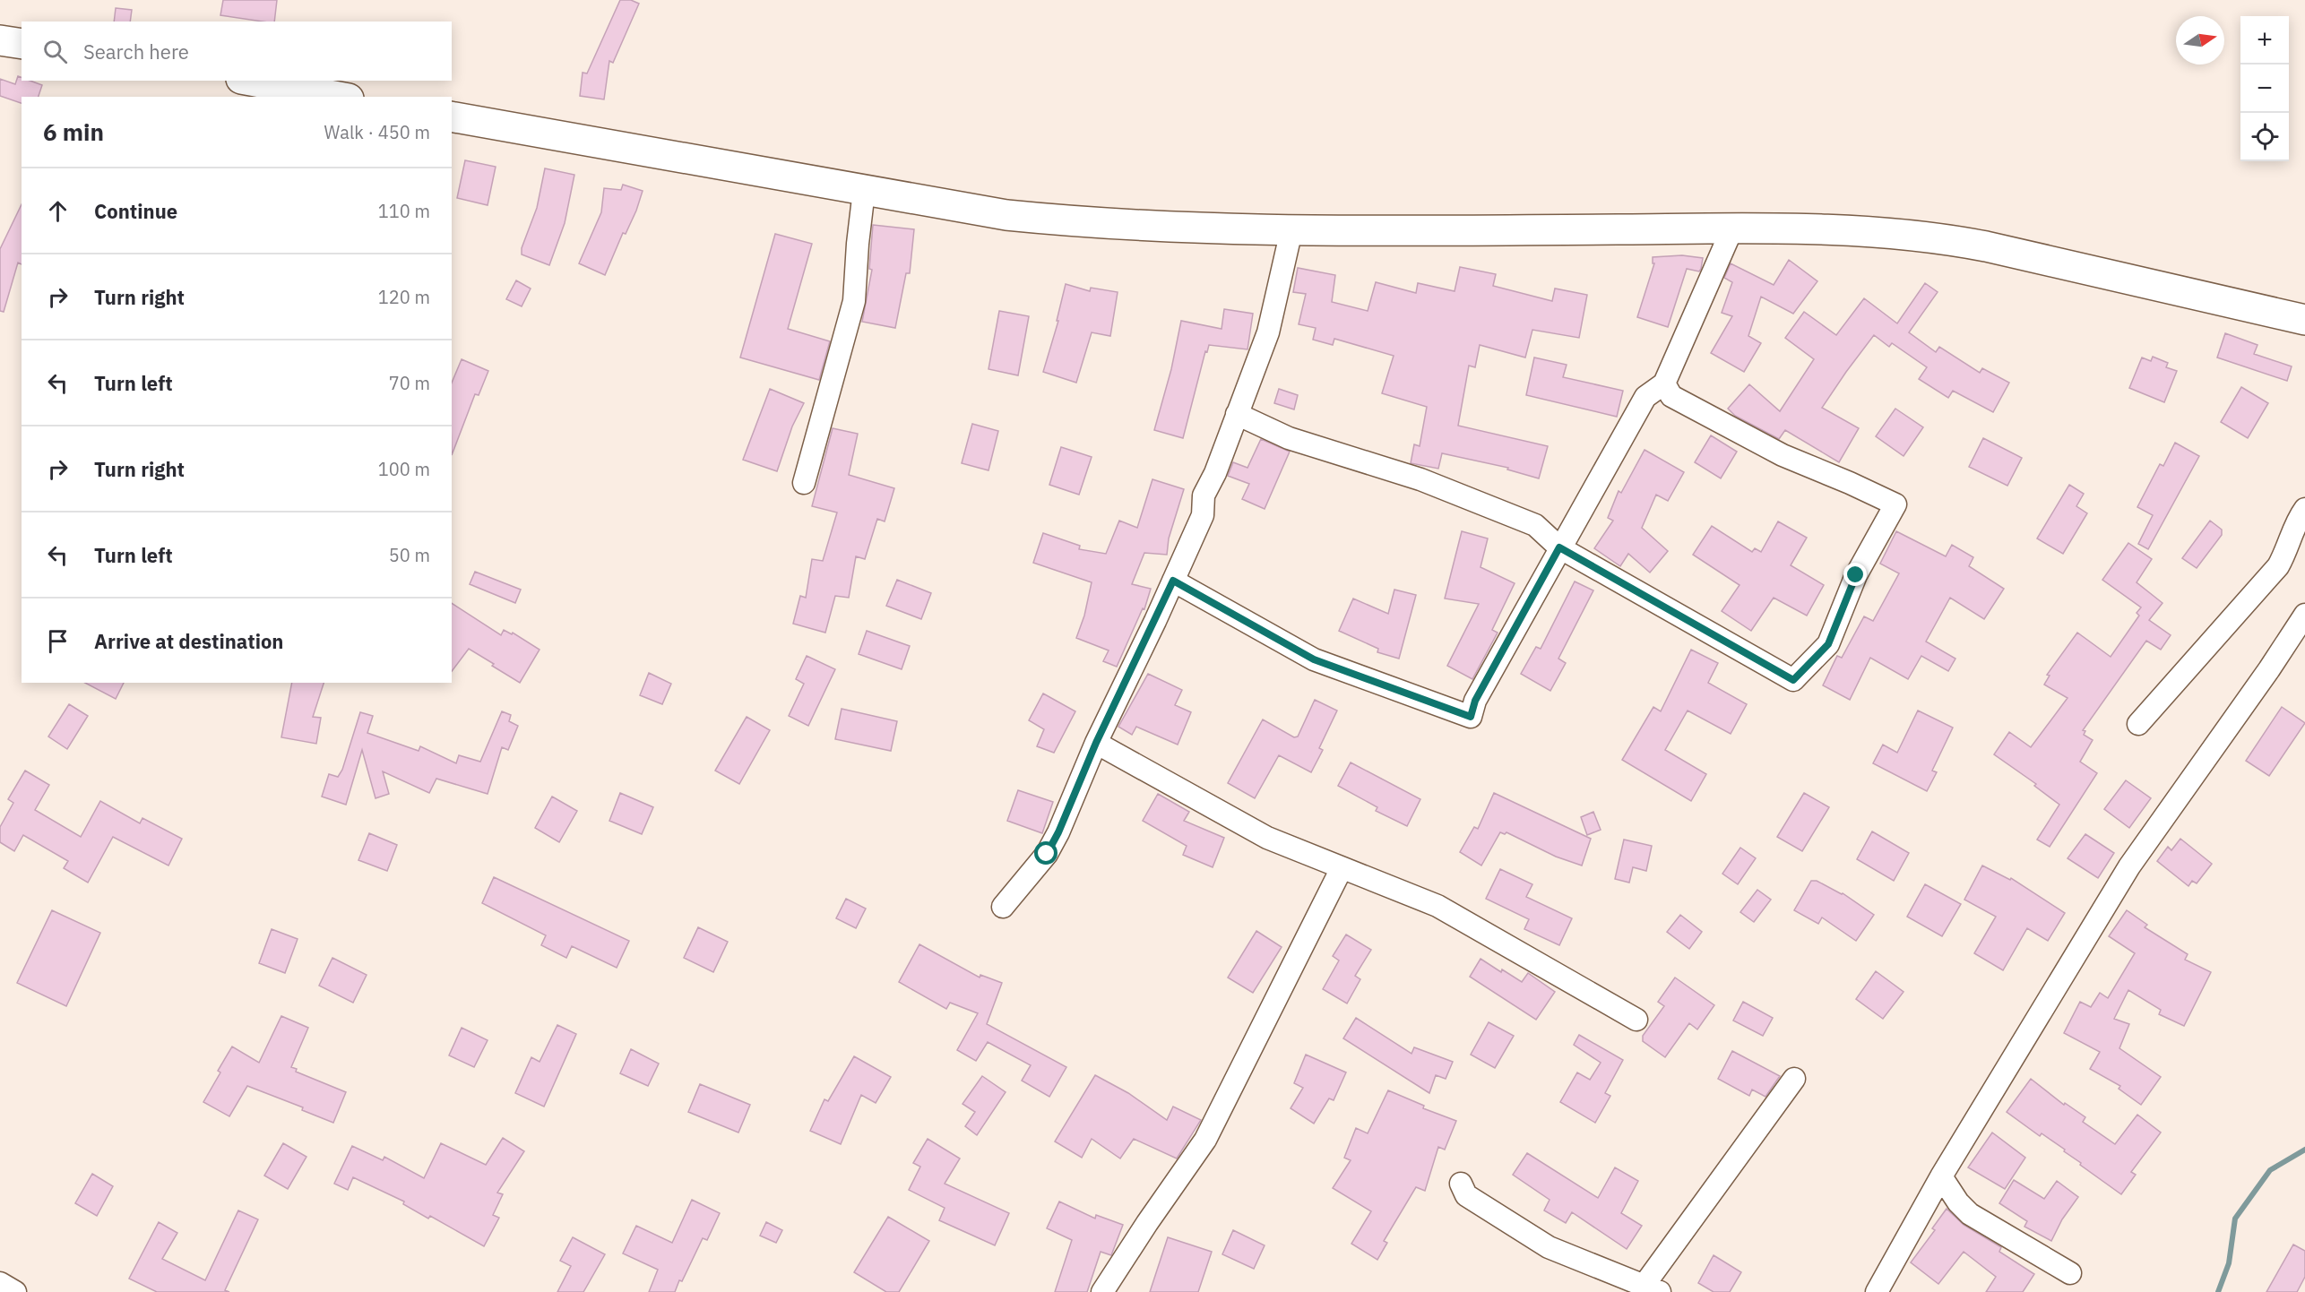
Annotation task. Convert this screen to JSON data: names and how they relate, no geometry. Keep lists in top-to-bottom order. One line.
{"north":"right","page":{"map_buttons":["+","−"],"search":"Search here","heading":["6 min","Walk · 450 m"],"list":[["Continue","110 m"],["Turn right","120 m"],["Turn left","70 m"],["Turn right","100 m"],["Turn left","50 m"],"Arrive at destination"]}}
